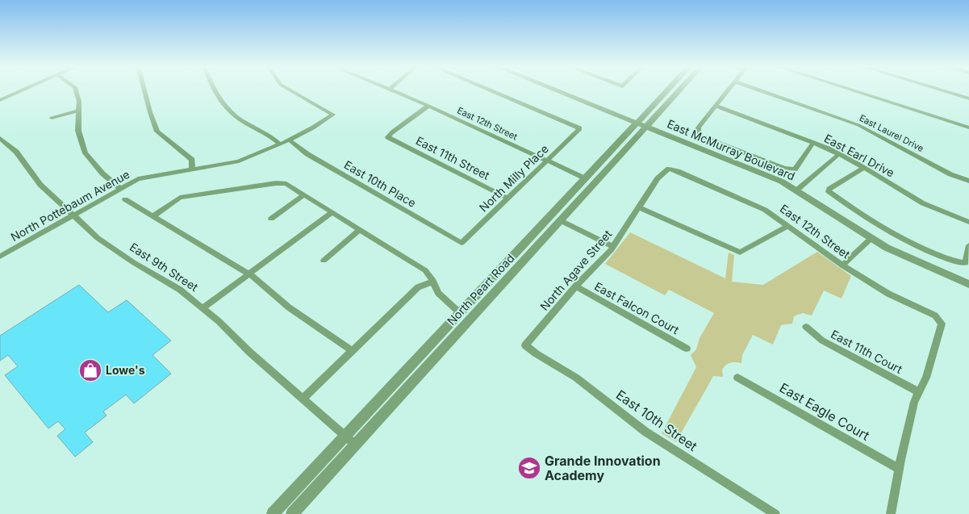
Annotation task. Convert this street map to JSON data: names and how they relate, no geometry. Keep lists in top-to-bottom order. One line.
{"streets":{"street":["East 12th Street","East Laurel Drive","East McMurray Boulevard","East Earl Drive","East 11th Street","North Milly Place","East 10th Place","North Pottebaum Avenue","East 9th Street","North Agave Street","North Peart Road","East Falcon Court","East 11th Court","East Eagle Court","East 10th Street"]},"crossings":[["East 12th Street","East 11th Street"],["East 12th Street","North Milly Place"],["East 12th Street","North Agave Street"],["East 12th Street","North Peart Road"],["East McMurray Boulevard","North Peart Road"],["East 11th Street","North Milly Place"],["North Milly Place","East 10th Place"],["East 10th Place","North Pottebaum Avenue"],["North Pottebaum Avenue","East 9th Street"],["East 9th Street","North Peart Road"],["North Agave Street","East Falcon Court"],["North Agave Street","East 10th Street"]],"places":{"shop":["Lowe's"],"school or university":["Grande Innovation Academy"]}}
